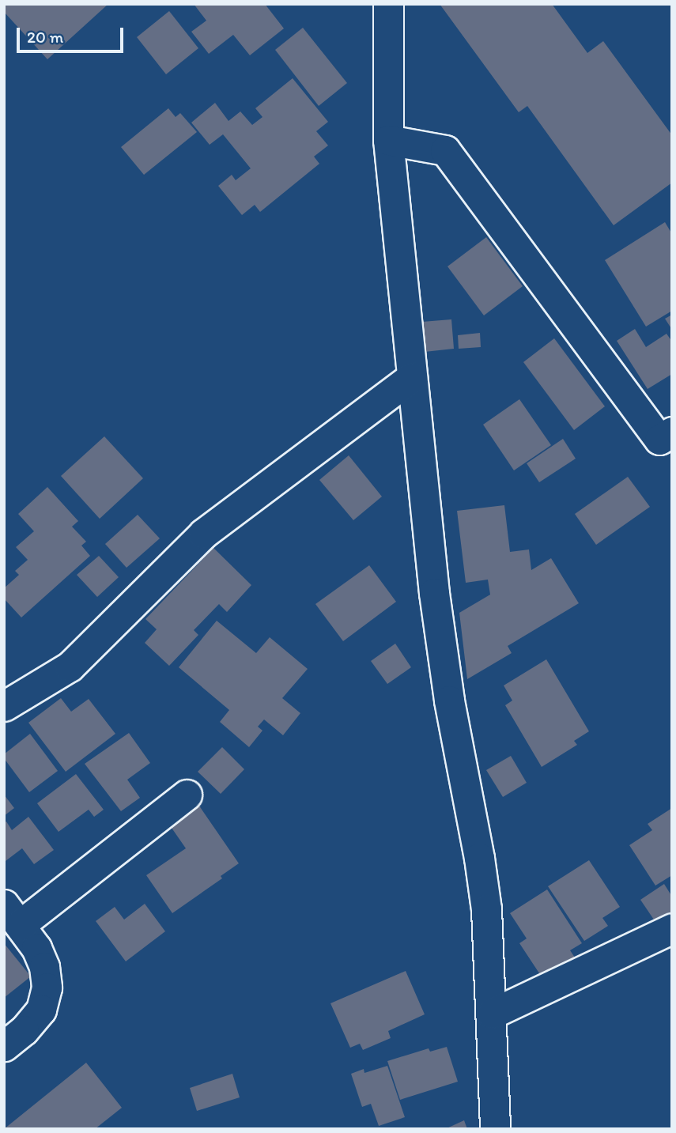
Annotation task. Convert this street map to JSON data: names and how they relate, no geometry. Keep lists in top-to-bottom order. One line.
{"scale_bar":"20 m"}
